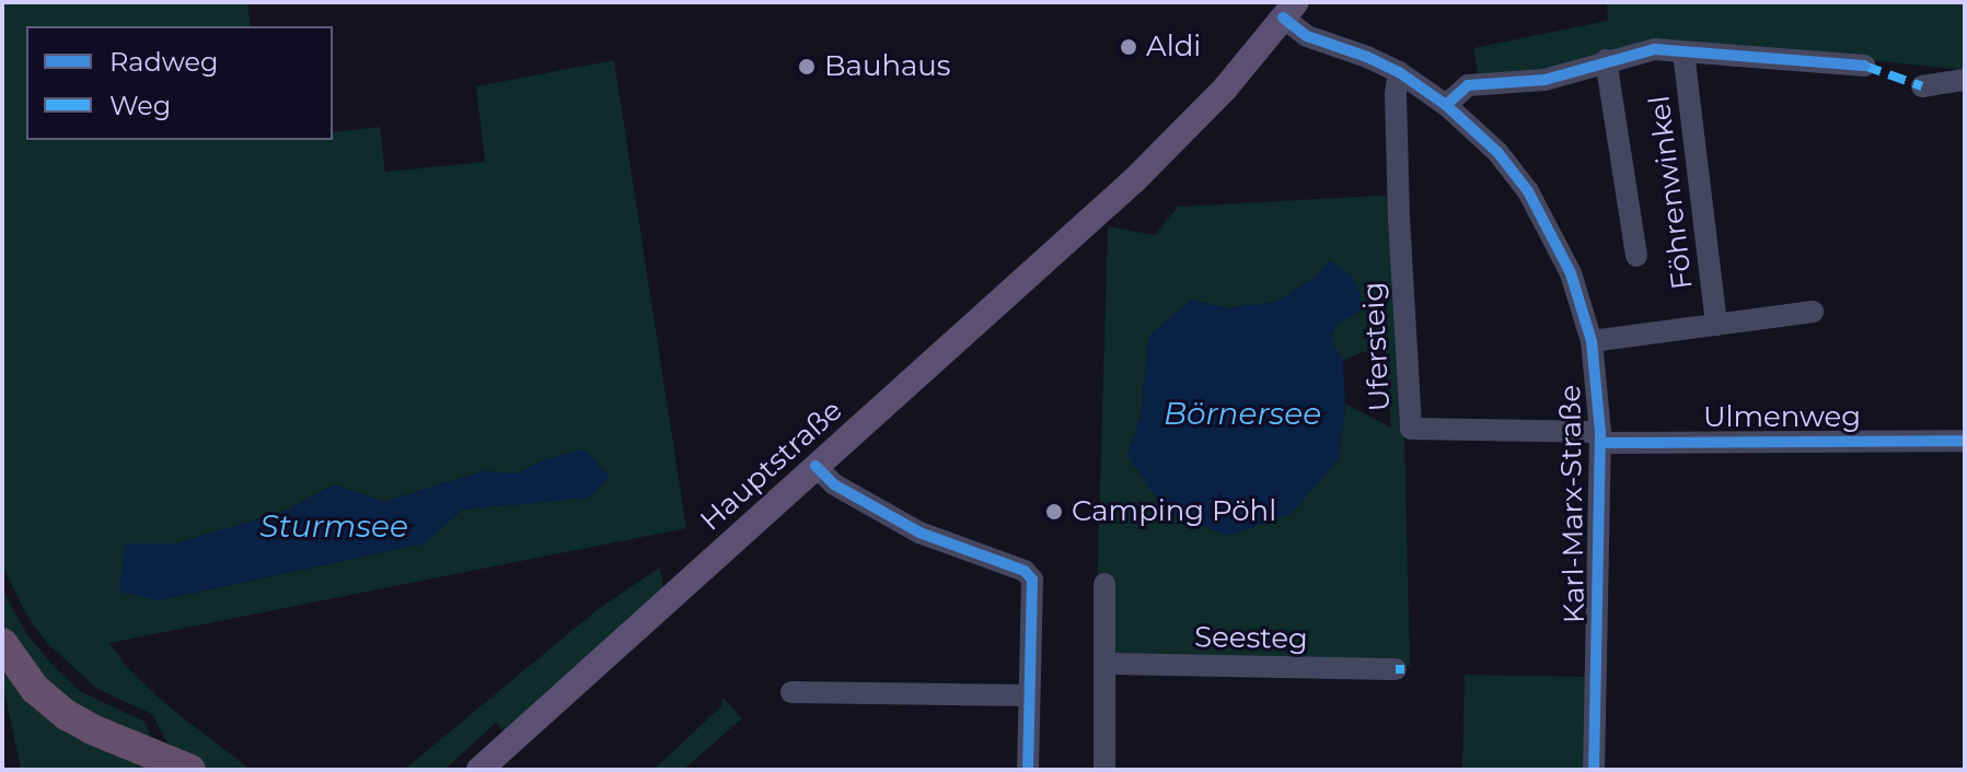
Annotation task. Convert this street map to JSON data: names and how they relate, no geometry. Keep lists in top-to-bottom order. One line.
{"streets":{"main road":["Hauptstraße"],"street":["Föhrenwinkel","Ufersteig","Ulmenweg","Karl-Marx-Straße","Seesteg"]},"crossings":[["Föhrenwinkel","Karl-Marx-Straße"],["Ufersteig","Ulmenweg"],["Ufersteig","Karl-Marx-Straße"],["Ulmenweg","Karl-Marx-Straße"],["Hauptstraße","Karl-Marx-Straße"]],"water":["Börnersee","Sturmsee"],"places":["Aldi","Bauhaus","Camping Pöhl"],"legend":["Radweg","Weg"]}
